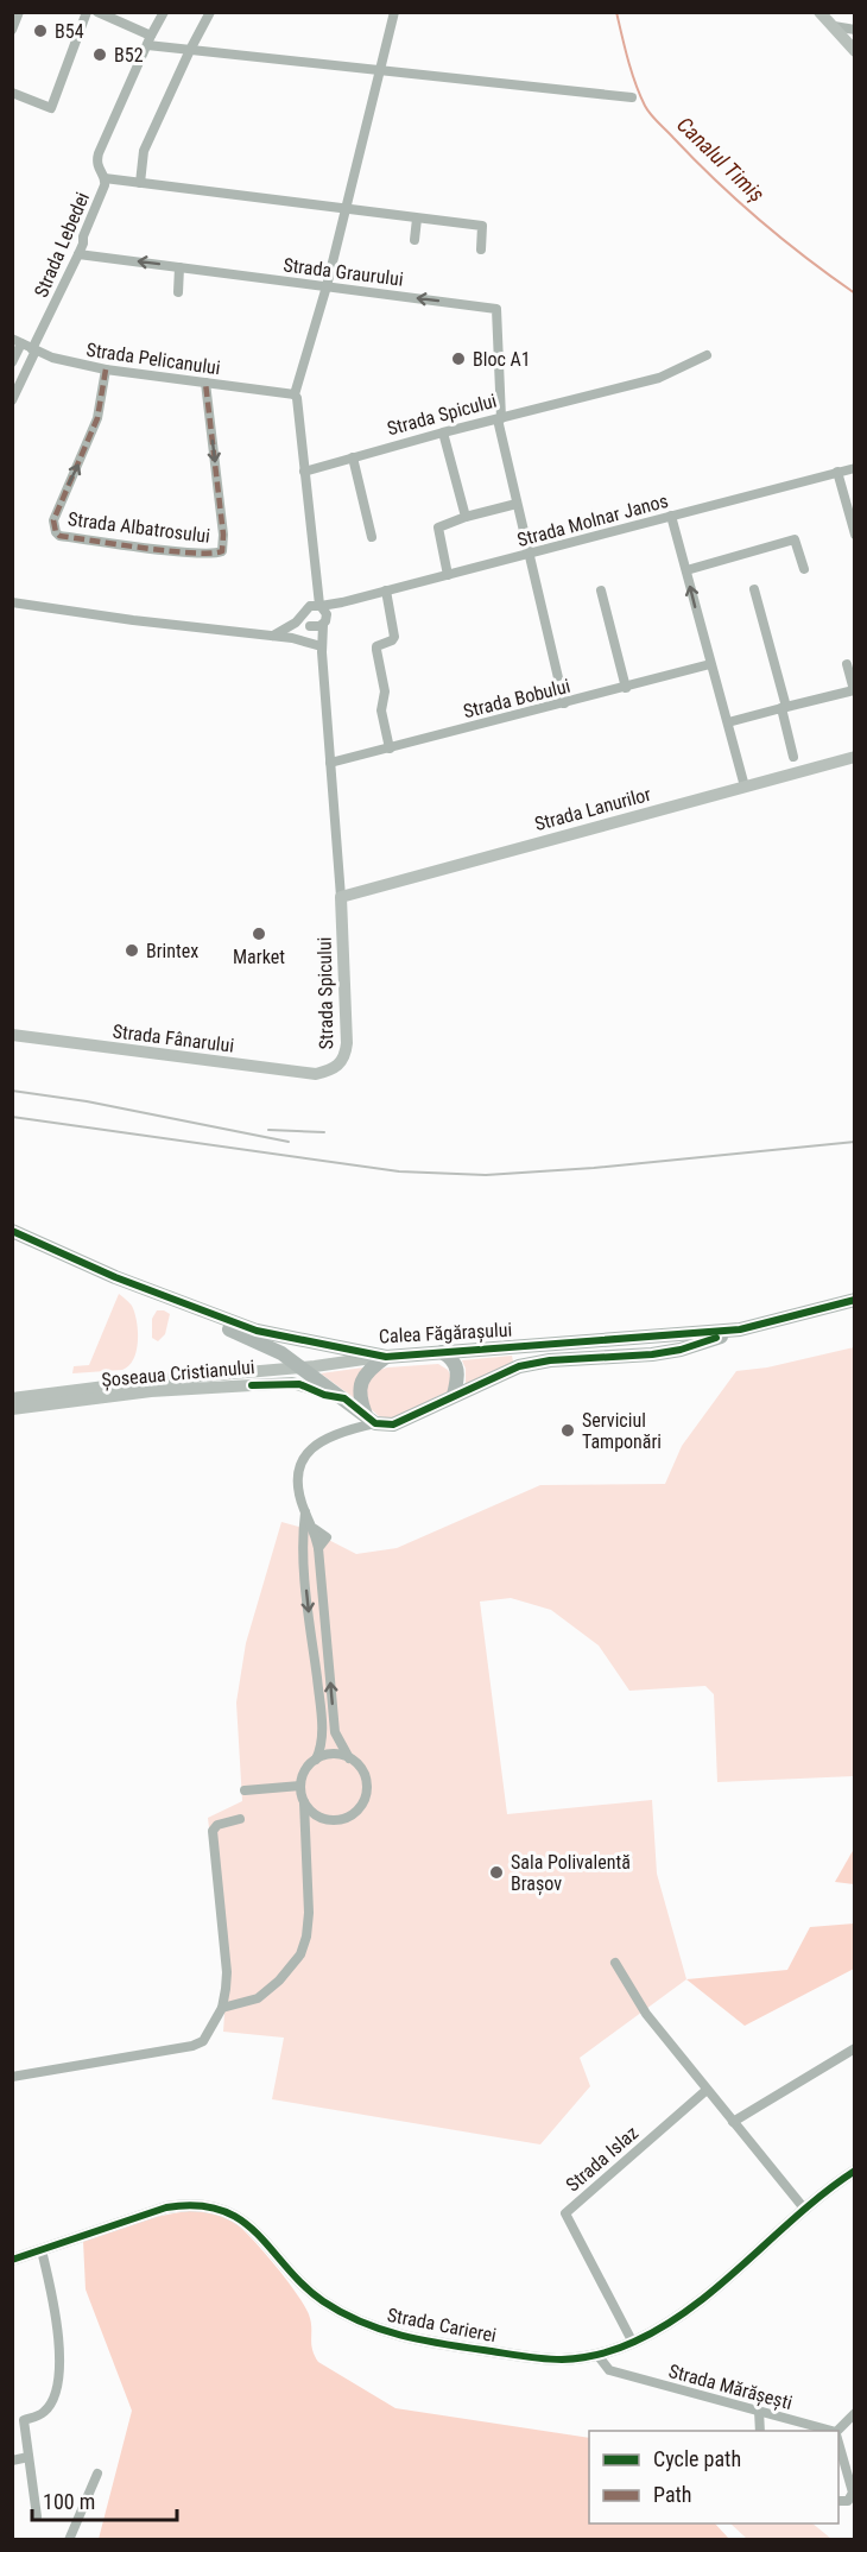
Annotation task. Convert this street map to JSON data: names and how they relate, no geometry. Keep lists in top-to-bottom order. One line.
{"streets":{"main road":["Calea Făgărașului"],"street":["Strada Lebedei","Strada Graurului","Strada Pelicanului","Strada Spicului","Strada Molnar Janos","Strada Albatrosului","Strada Bobului","Strada Lanurilor","Strada Fânarului","Șoseaua Cristianului","Strada Islaz","Strada Carierei","Strada Mărășești"]},"crossings":[["Strada Lebedei","Strada Graurului"],["Strada Lebedei","Strada Pelicanului"],["Strada Graurului","Strada Spicului"],["Strada Graurului","Strada Molnar Janos"],["Strada Graurului","Strada Bobului"],["Strada Pelicanului","Strada Albatrosului"],["Strada Spicului","Strada Molnar Janos"],["Strada Spicului","Strada Bobului"],["Strada Spicului","Strada Lanurilor"],["Strada Spicului","Strada Fânarului"],["Calea Făgărașului","Șoseaua Cristianului"],["Strada Islaz","Strada Carierei"],["Strada Carierei","Strada Mărășești"]],"water":["Canalul Timiș"],"places":["B54","B52","Bloc A1","Market","Brintex","Serviciul Tamponări","Sala Polivalentă Brașov"],"legend":["Cycle path","Path"],"scale_bar":"100 m"}
